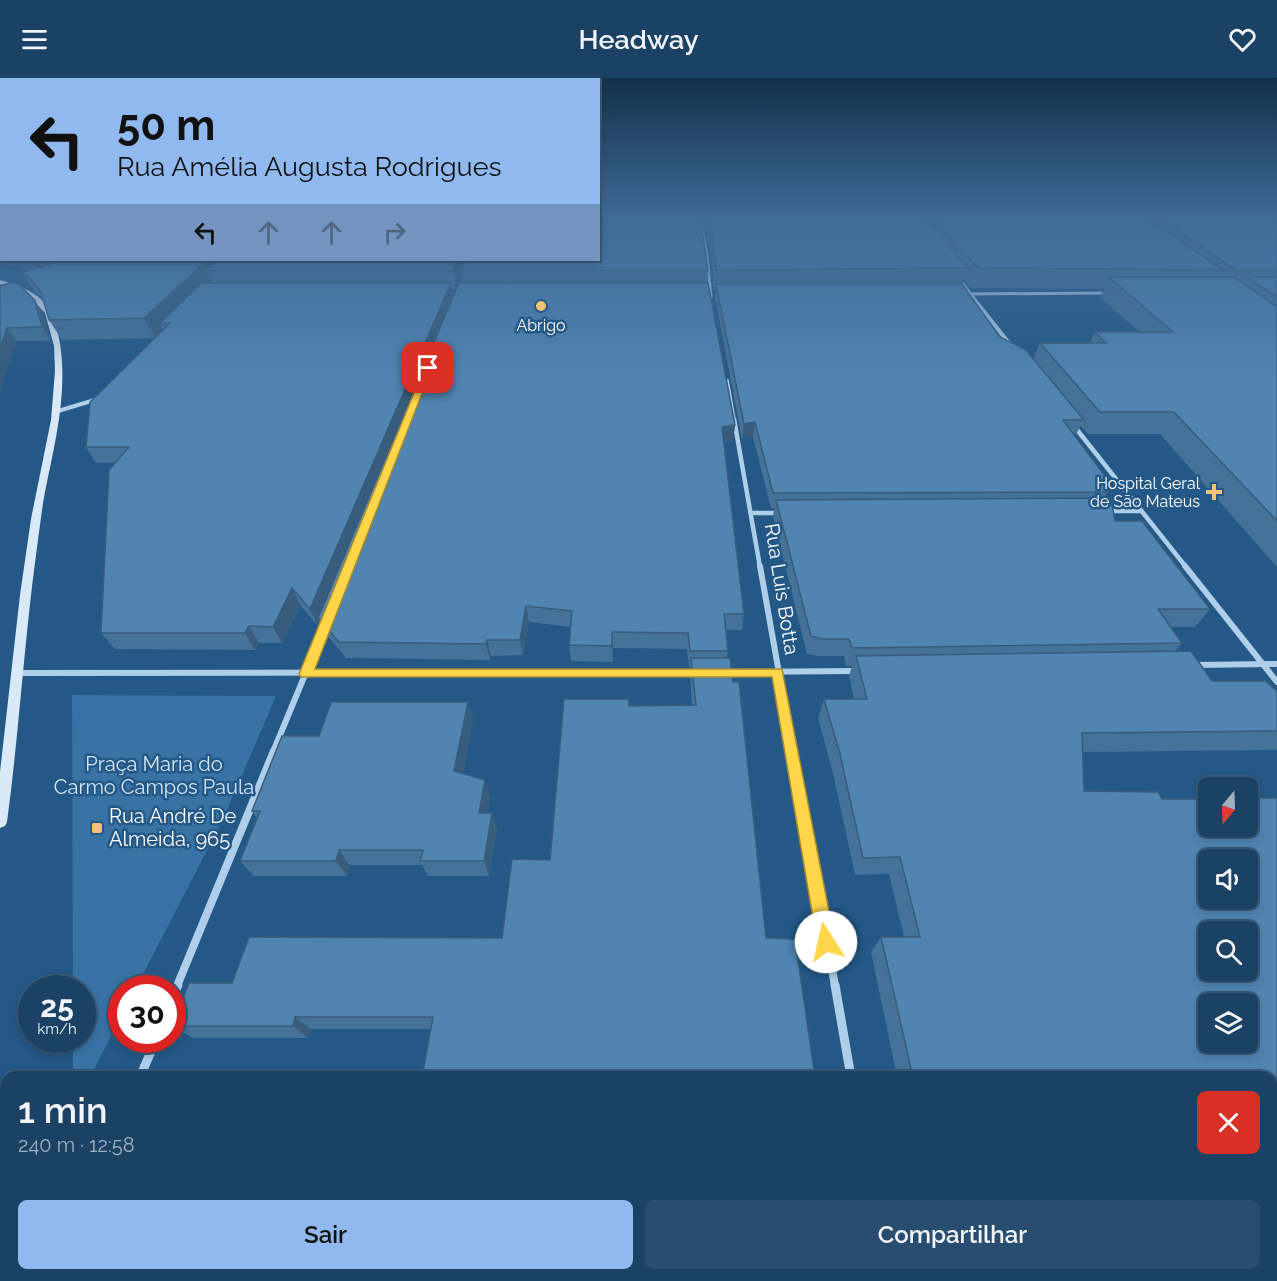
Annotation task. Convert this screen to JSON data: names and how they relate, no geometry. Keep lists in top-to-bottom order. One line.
{"streets":{"street":["Rua Luis Botta"]},"parks":["Praça Maria do Carmo Campos Paula"],"places":{"other":["Abrigo"],"health":["Hospital Geral de São Mateus"],"transit":["Rua André De Almeida, 965"]},"north":"bottom","page":{"header":"Headway","turn":["50 m","Rua Amélia Augusta Rodrigues"],"speed":"25 km/h","limit":"30","heading":["1 min","240 m · 12:58"],"buttons":["Sair","Compartilhar"]}}
